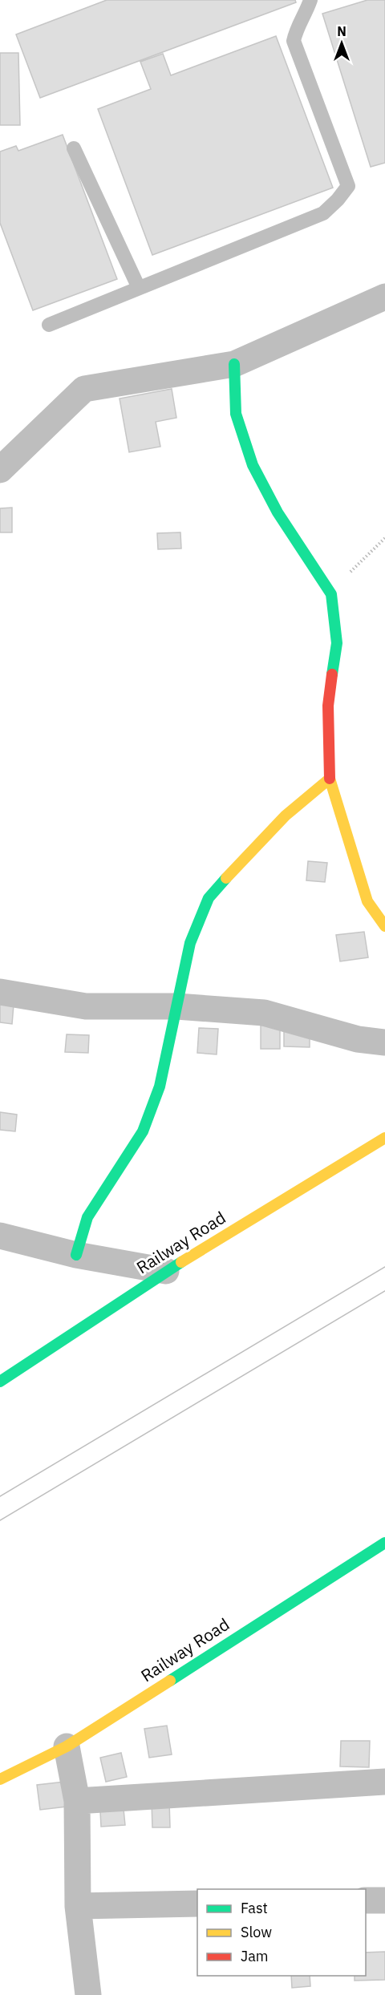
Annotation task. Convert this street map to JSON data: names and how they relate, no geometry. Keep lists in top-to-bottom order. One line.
{"streets":{"street":["Railway Road"]},"legend":["Fast","Slow","Jam"],"north":"top"}
